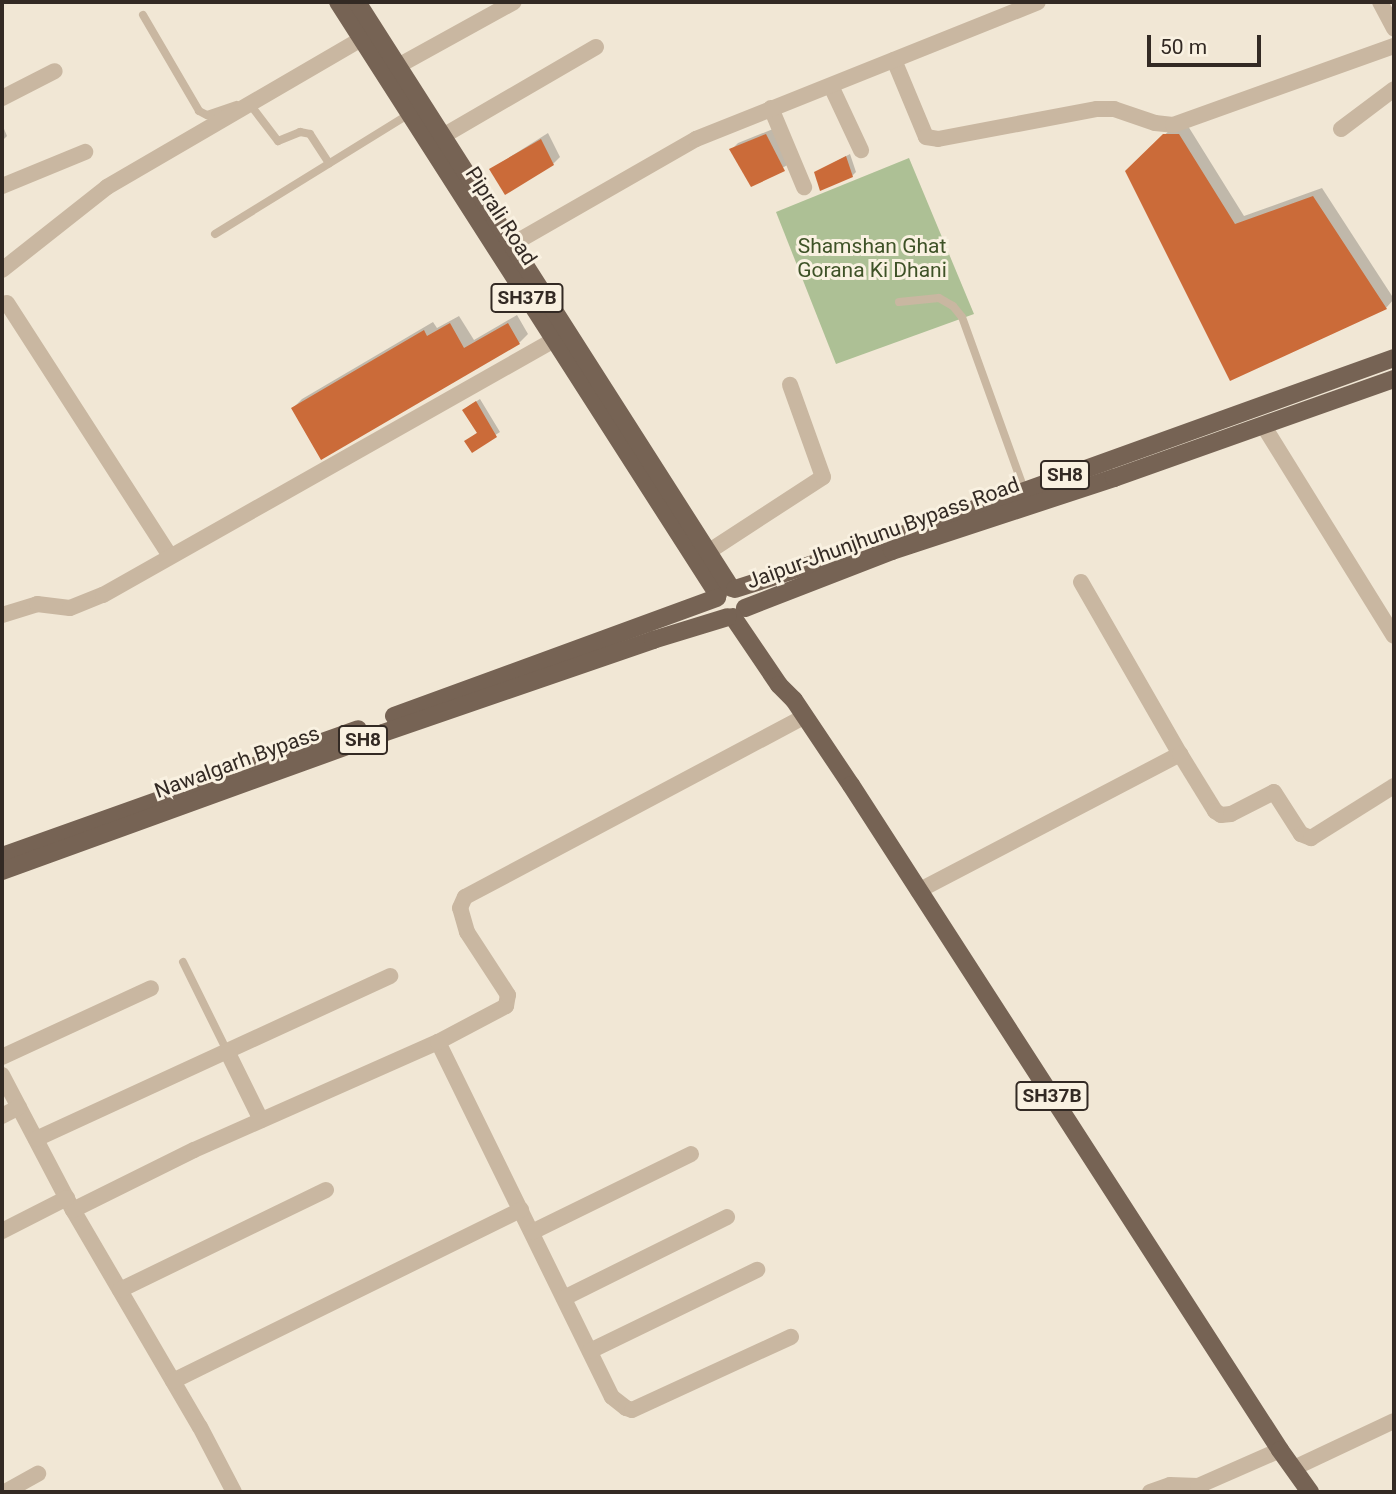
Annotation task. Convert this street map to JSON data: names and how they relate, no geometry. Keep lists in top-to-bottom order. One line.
{"streets":{"main road":["Piprali Road","SH37B","SH8","Jaipur-Jhunjhunu Bypass Road","Nawalgarh Bypass"]},"crossings":[["Piprali Road","SH8"],["Piprali Road","Nawalgarh Bypass"],["SH37B","Jaipur-Jhunjhunu Bypass Road"],["SH37B","Nawalgarh Bypass"],["SH8","Jaipur-Jhunjhunu Bypass Road"],["SH8","Nawalgarh Bypass"],["Jaipur-Jhunjhunu Bypass Road","Nawalgarh Bypass"]],"parks":["Shamshan Ghat Gorana Ki Dhani"],"scale_bar":"50 m"}
